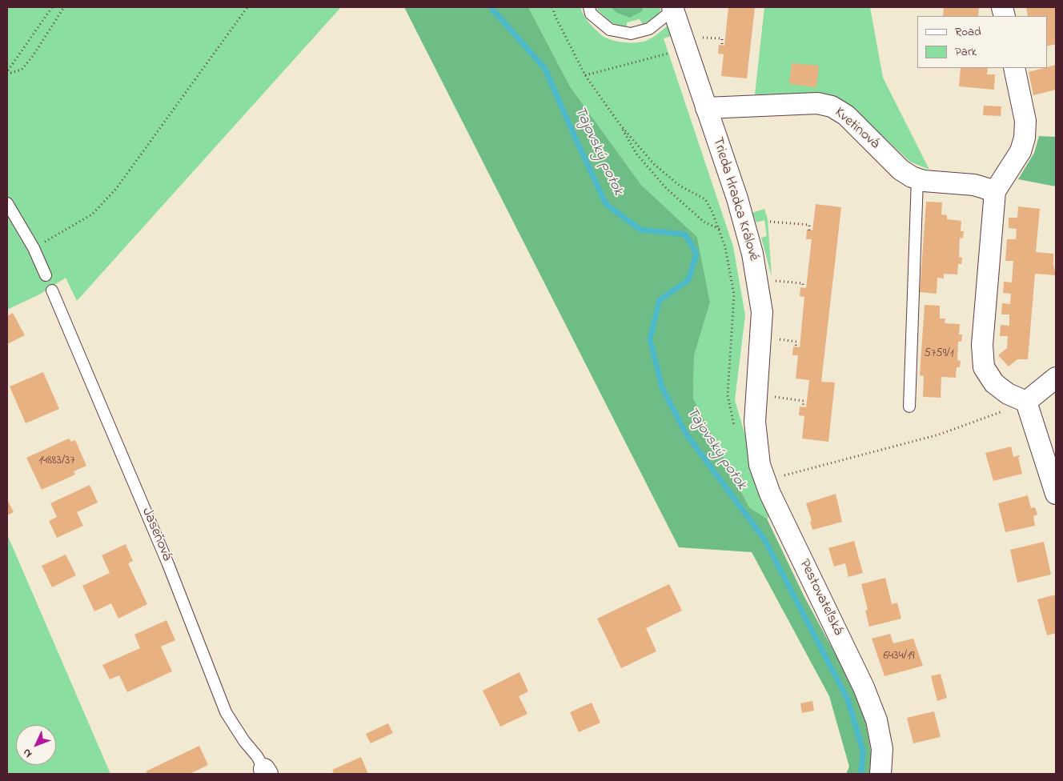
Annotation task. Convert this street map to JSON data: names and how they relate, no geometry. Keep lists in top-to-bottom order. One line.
{"streets":{"street":["Kvetinová","Trieda Hradca Králové","Pestovateľská"],"lane":["Jaseňová"]},"crossings":[["Kvetinová","Trieda Hradca Králové"],["Trieda Hradca Králové","Pestovateľská"]],"water":["Tajovský potok"],"house_numbers":["5759/1","14883/37","6434/19"],"legend":["Road","Park"],"north":"bottom left"}
